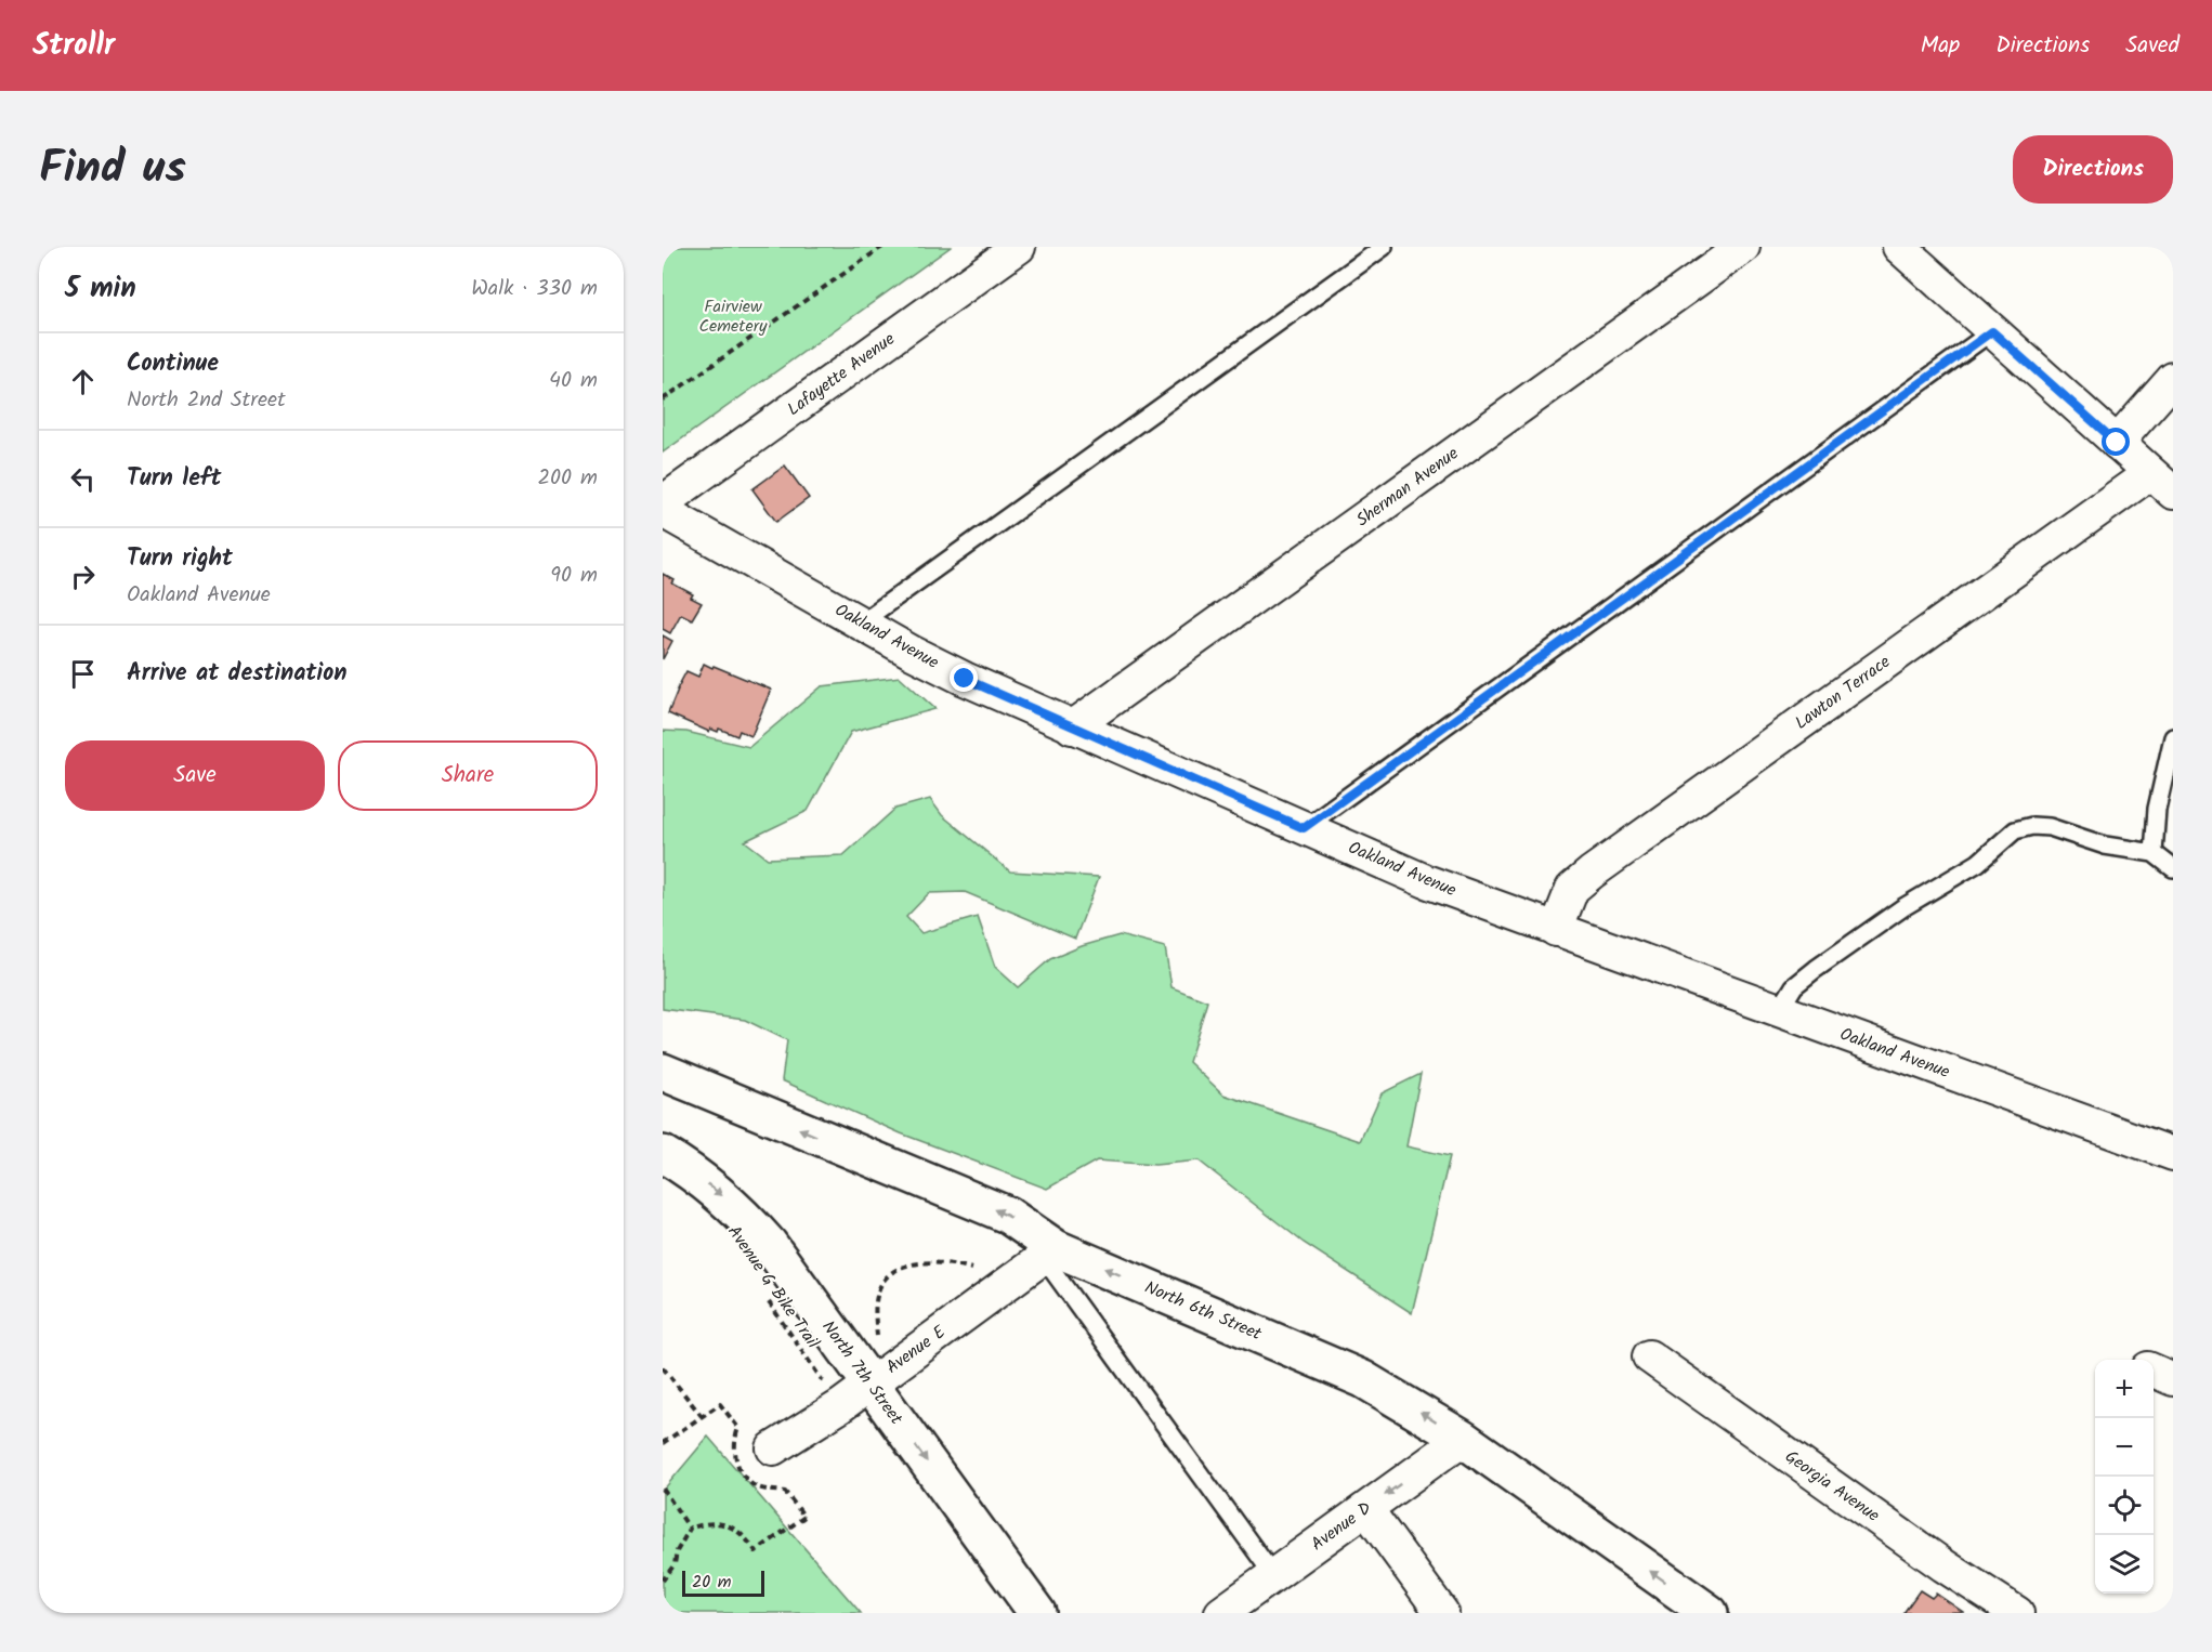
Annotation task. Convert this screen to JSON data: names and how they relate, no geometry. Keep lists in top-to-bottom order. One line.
{"streets":{"street":["Lafayette Avenue","Sherman Avenue","Oakland Avenue","Lawton Terrace","North 6th Street","Avenue E","North 7th Street","Georgia Avenue","Avenue D"],"path":["Avenue G Bike Trail"]},"crossings":[["Sherman Avenue","Oakland Avenue"],["Oakland Avenue","Lawton Terrace"],["North 6th Street","Avenue E"],["North 6th Street","Avenue D"],["Avenue E","North 7th Street"]],"one_way":["North 6th Street","North 7th Street","Avenue D"],"parks":["Fairview Cemetery"],"scale_bar":"20 m","page":{"header":"Strollr","nav":["Map","Directions","Saved"],"title":"Find us","buttons":["Directions",["Save","Share"]],"heading":["5 min","Walk · 330 m"],"list":[["Continue","North 2nd Street","40 m"],["Turn left","200 m"],["Turn right","Oakland Avenue","90 m"],"Arrive at destination"],"map_buttons":["+","−"],"scale":"20 m"}}
